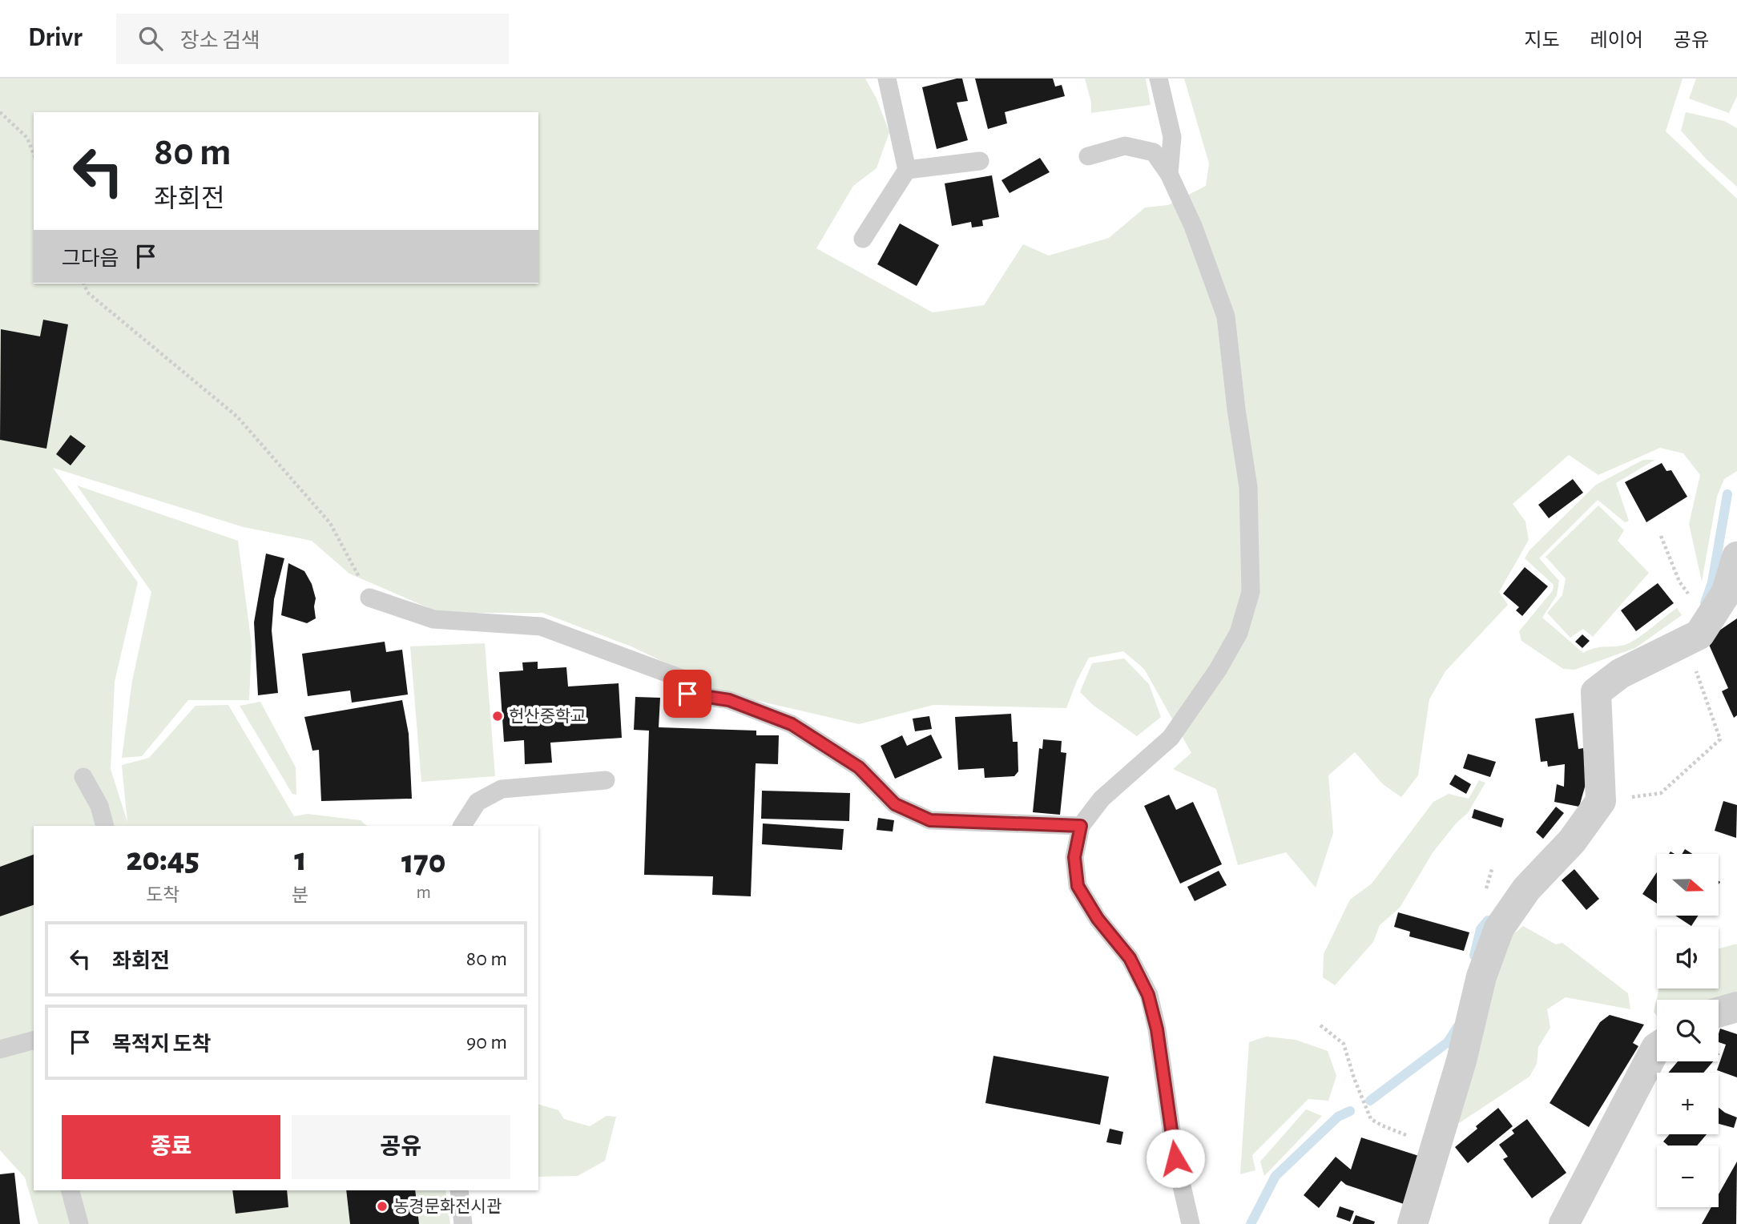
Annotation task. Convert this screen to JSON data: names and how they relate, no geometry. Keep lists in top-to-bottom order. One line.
{"places":["헌산중학교","농경문화전시관"],"north":"right","page":{"header":"Drivr","search":"장소 검색","nav":["지도","레이어","공유"],"turn":["80 m","좌회전"],"then":"그다음","eta":["20:45","도착","1","분","170","m"],"map_buttons":["+","−"],"list":[{"name":"좌회전","value":"80 m"},{"name":"목적지 도착","value":"90 m"}],"buttons":["종료","공유"]}}
